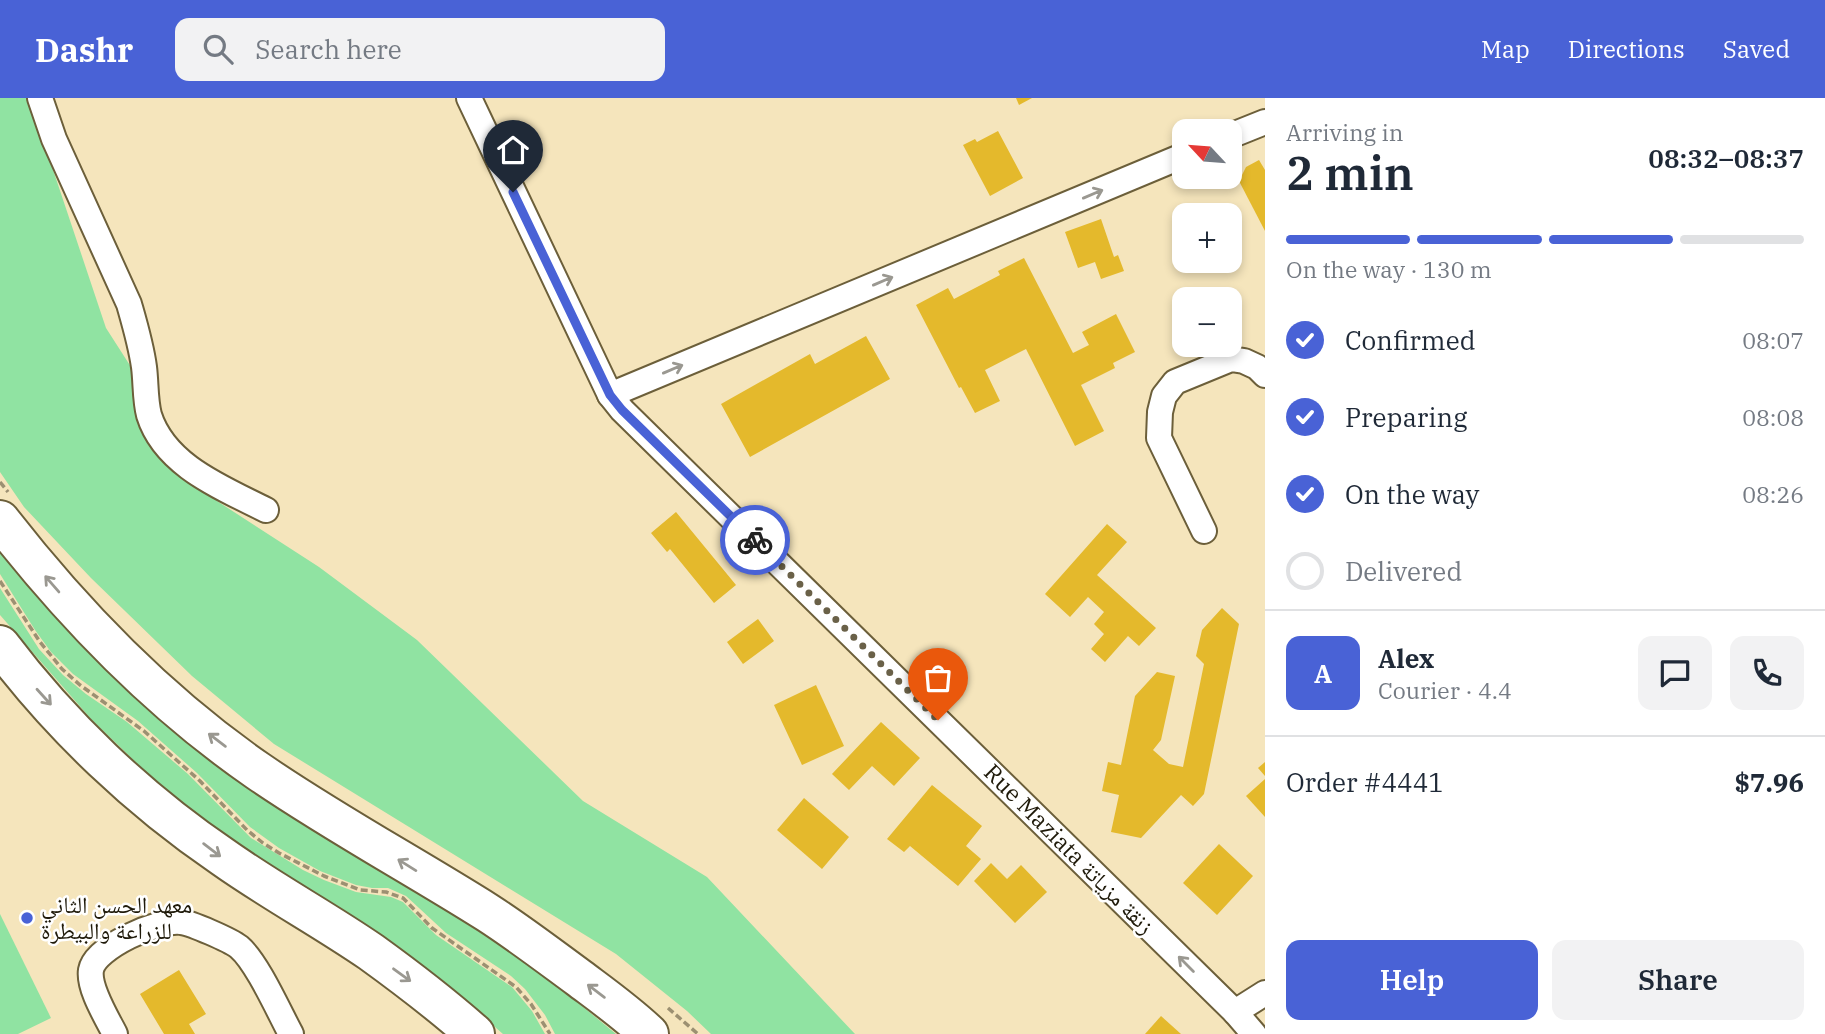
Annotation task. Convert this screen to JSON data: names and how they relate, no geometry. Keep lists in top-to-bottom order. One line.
{"streets":{"street":["Rue Maziata زنقة مزياتة"]},"one_way":["Rue Maziata زنقة مزياتة"],"places":["معهد الحسن الثاني للزراعة والبيطرة"],"north":"top left","page":{"header":"Dashr","search":"Search here","nav":["Map","Directions","Saved"],"heading":["2 min","Arriving in","08:32–08:37"],"panel":["Alex","Courier · 4.4","Order #4441","$7.96"],"map_buttons":["+","−"],"bar":"On the way · 130 m","list":[["Confirmed","08:07"],["Preparing","08:08"],["On the way","08:26"],"Delivered"],"round":"A","buttons":["Help","Share"]}}
